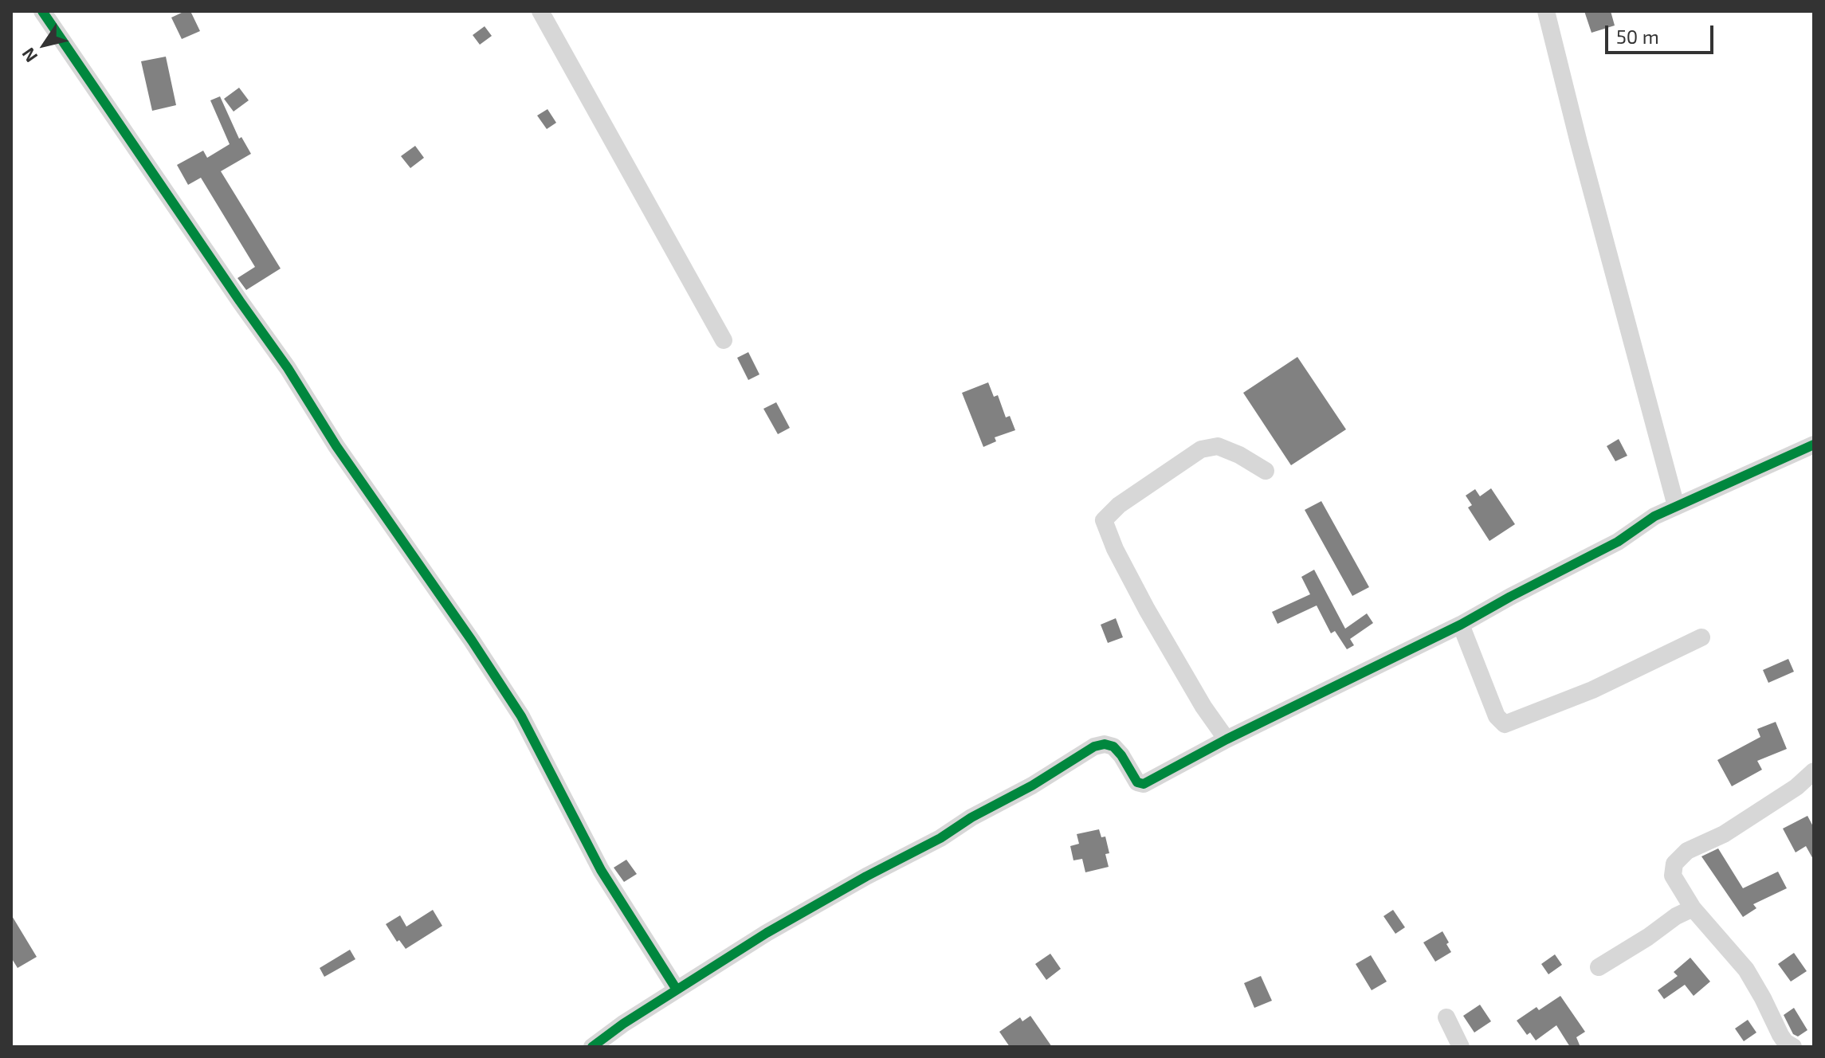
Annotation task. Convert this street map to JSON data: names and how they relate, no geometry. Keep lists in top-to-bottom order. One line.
{"scale_bar":"50 m","north":"bottom left"}
